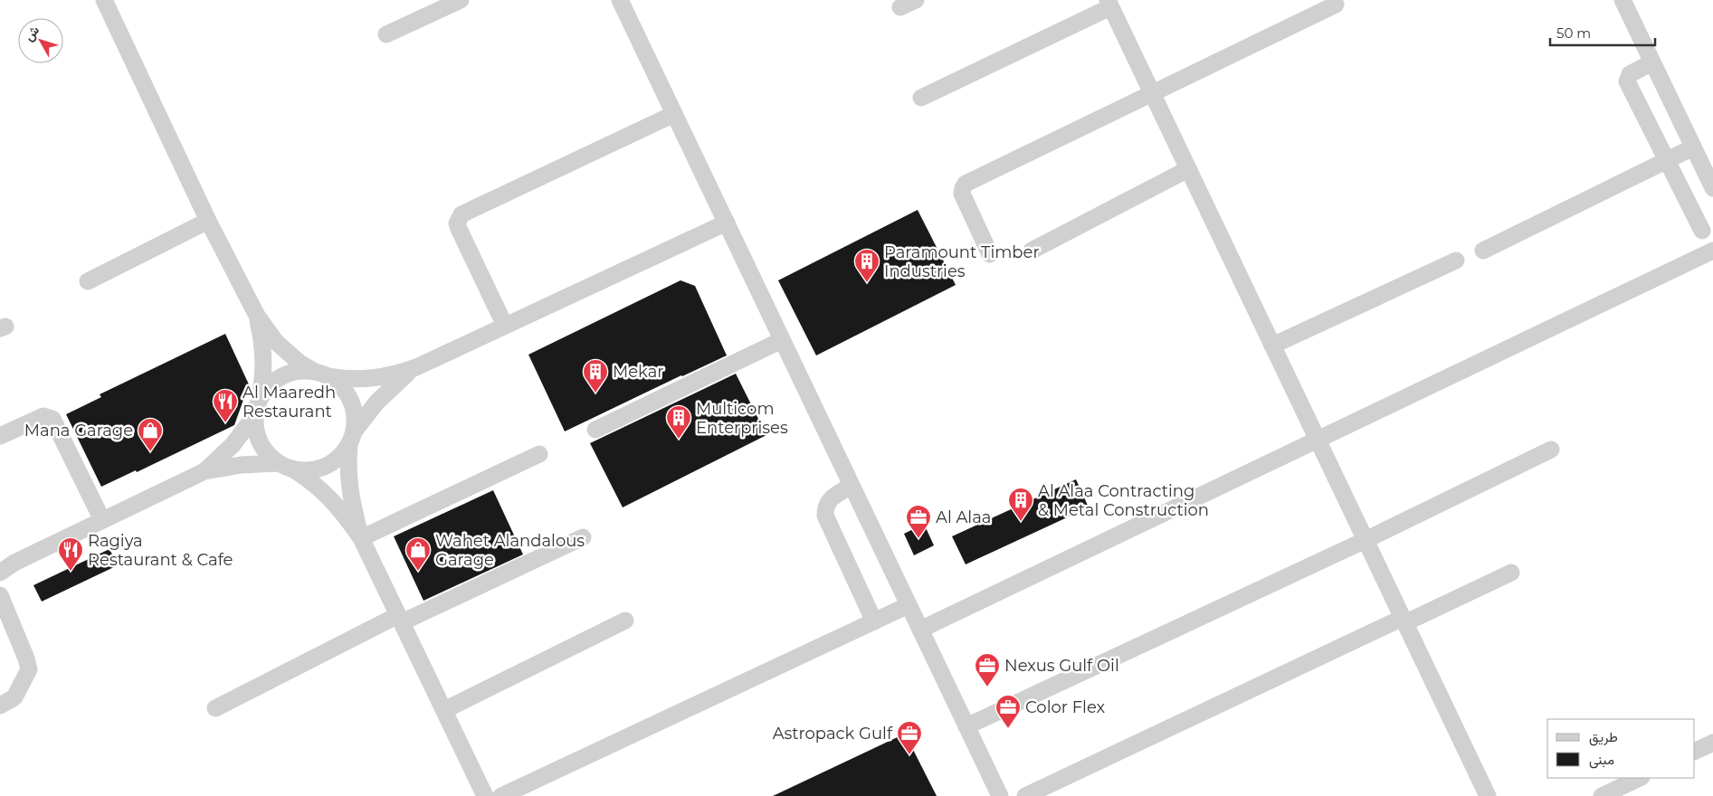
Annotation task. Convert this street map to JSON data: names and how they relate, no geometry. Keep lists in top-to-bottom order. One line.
{"places":{"building":["Paramount Timber Industries","Mekar","Multicom Enterprises","Al Alaa Contracting & Metal Construction"],"restaurant":["Al Maaredh Restaurant","Ragiya Restaurant & Cafe"],"shop":["Mana Garage","Wahet Alandalous Garage"],"office":["Al Alaa","Nexus Gulf Oil","Color Flex","Astropack Gulf"]},"legend":["طريق","مبنى"],"scale_bar":"50 m","north":"top left"}
